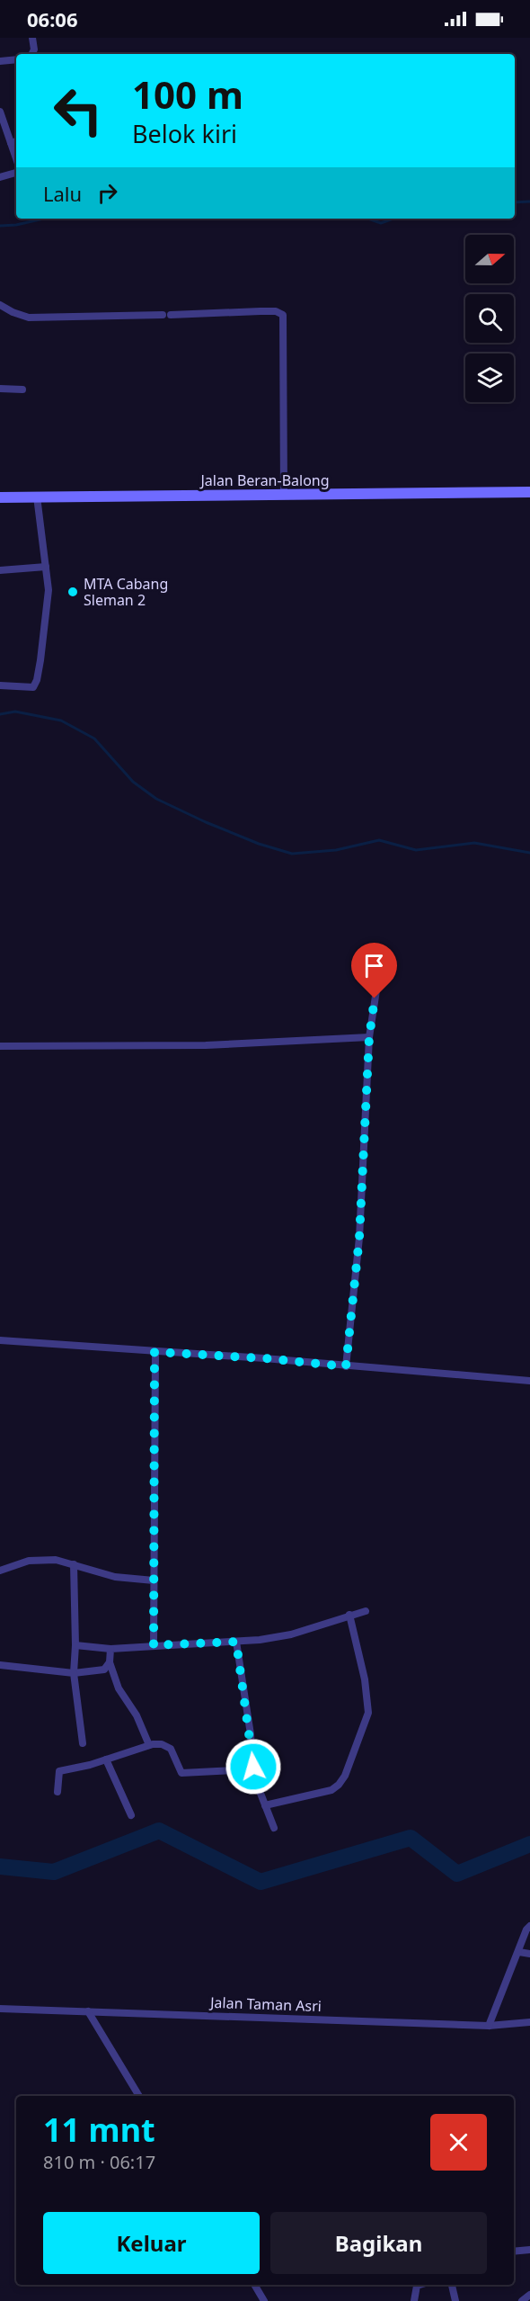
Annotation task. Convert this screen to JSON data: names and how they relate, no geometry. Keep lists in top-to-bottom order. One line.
{"streets":{"main road":["Jalan Beran-Balong"],"street":["Jalan Taman Asri"]},"places":["MTA Cabang Sleman 2"],"north":"right","page":{"status":"06:06","turn":["100 m","Belok kiri"],"then":"Lalu","heading":["11 mnt","810 m · 06:17"],"buttons":["Keluar","Bagikan"]}}
